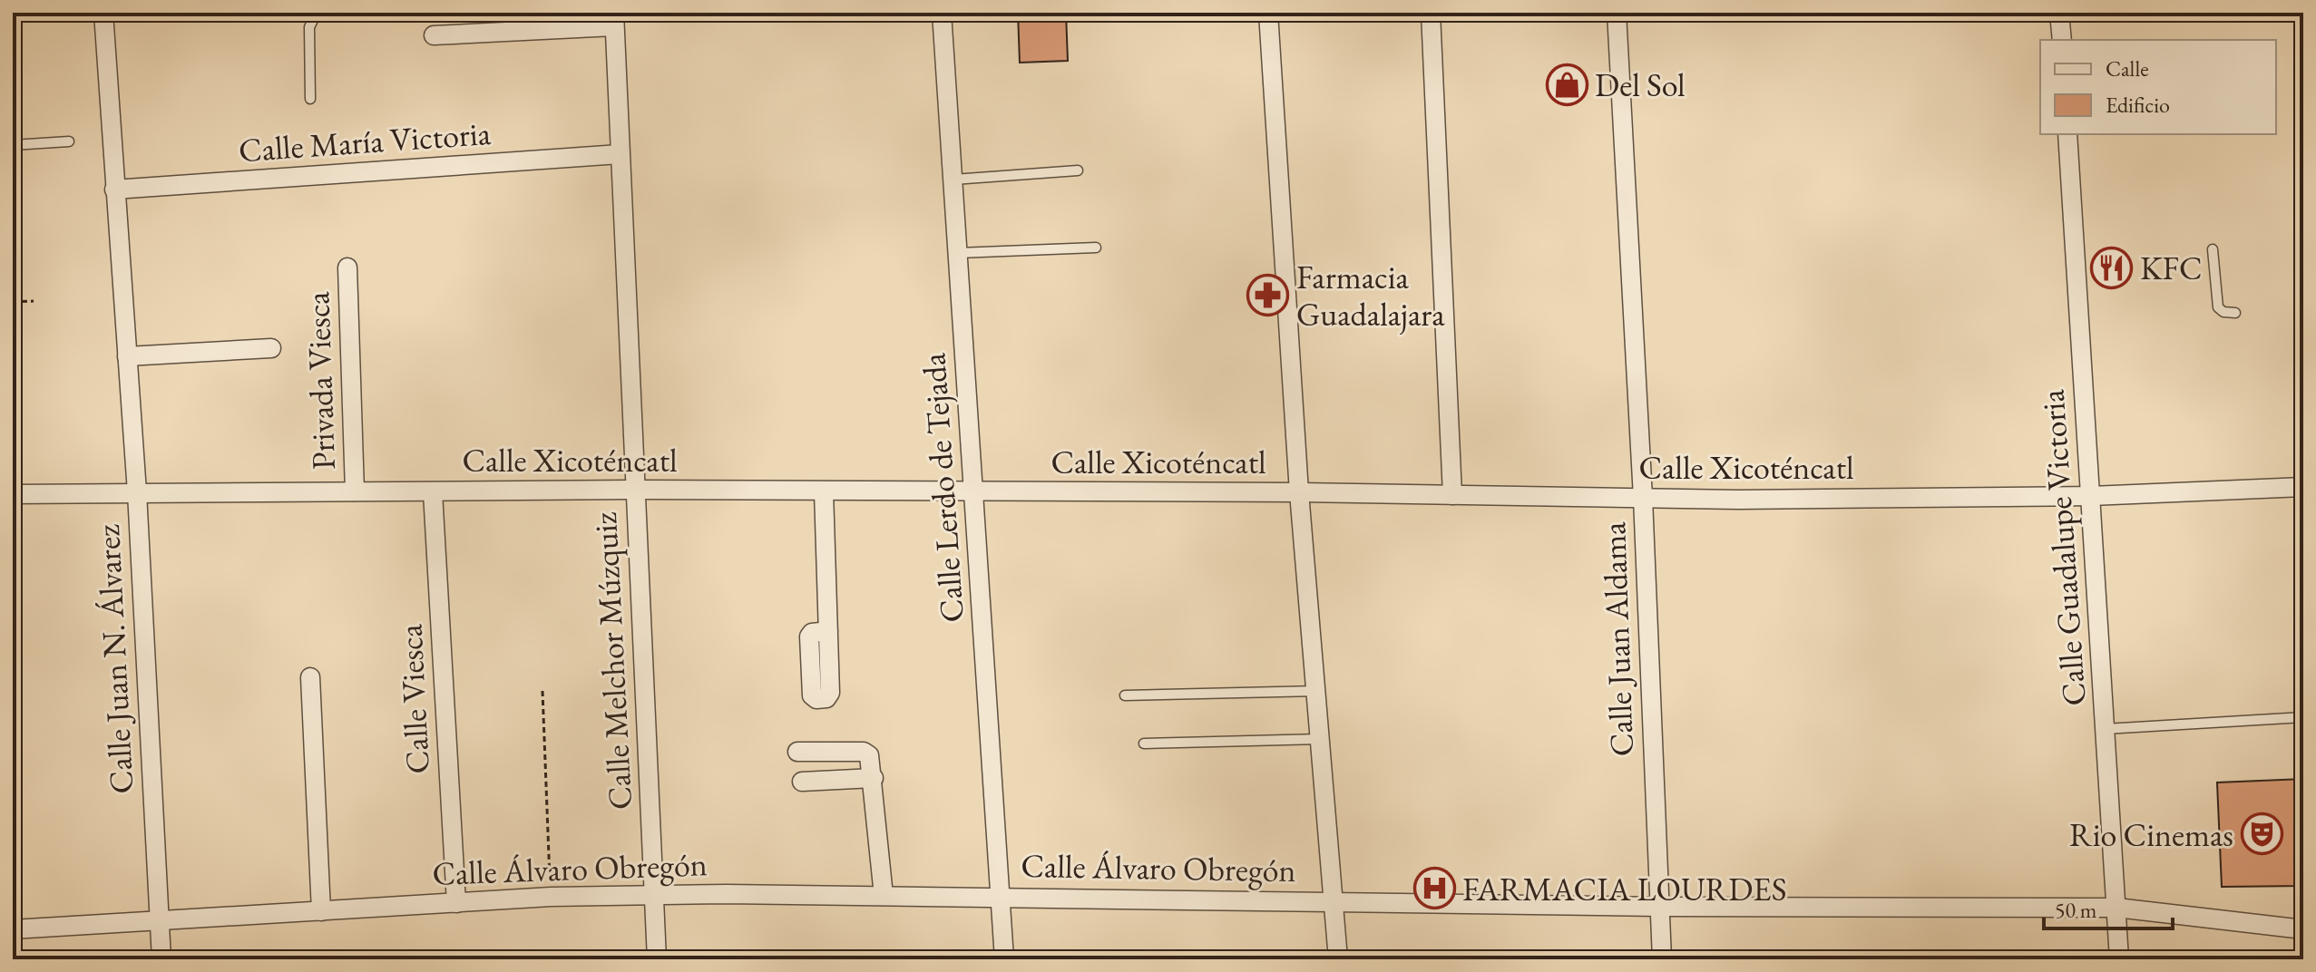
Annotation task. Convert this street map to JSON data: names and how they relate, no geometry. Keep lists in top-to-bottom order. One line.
{"streets":{"street":["Calle María Victoria","Privada Viesca","Calle Xicoténcatl","Calle Lerdo de Tejada","Calle Guadalupe Victoria","Calle Juan Aldama","Calle Juan N. Álvarez","Calle Melchor Múzquiz","Calle Viesca","Calle Álvaro Obregón"]},"crossings":[["Calle María Victoria","Calle Juan N. Álvarez"],["Calle María Victoria","Calle Melchor Múzquiz"],["Privada Viesca","Calle Xicoténcatl"],["Calle Xicoténcatl","Calle Lerdo de Tejada"],["Calle Xicoténcatl","Calle Guadalupe Victoria"],["Calle Xicoténcatl","Calle Juan Aldama"],["Calle Xicoténcatl","Calle Juan N. Álvarez"],["Calle Xicoténcatl","Calle Melchor Múzquiz"],["Calle Xicoténcatl","Calle Viesca"],["Calle Lerdo de Tejada","Calle Álvaro Obregón"],["Calle Guadalupe Victoria","Calle Álvaro Obregón"],["Calle Juan Aldama","Calle Álvaro Obregón"],["Calle Juan N. Álvarez","Calle Álvaro Obregón"],["Calle Melchor Múzquiz","Calle Álvaro Obregón"],["Calle Viesca","Calle Álvaro Obregón"]],"places":{"shop":["Del Sol"],"restaurant":["KFC"],"pharmacy":["Farmacia Guadalajara"],"theatre":["Rio Cinemas"],"hospital":["FARMACIA LOURDES"]},"legend":["Calle","Edificio"],"scale_bar":"50 m"}
